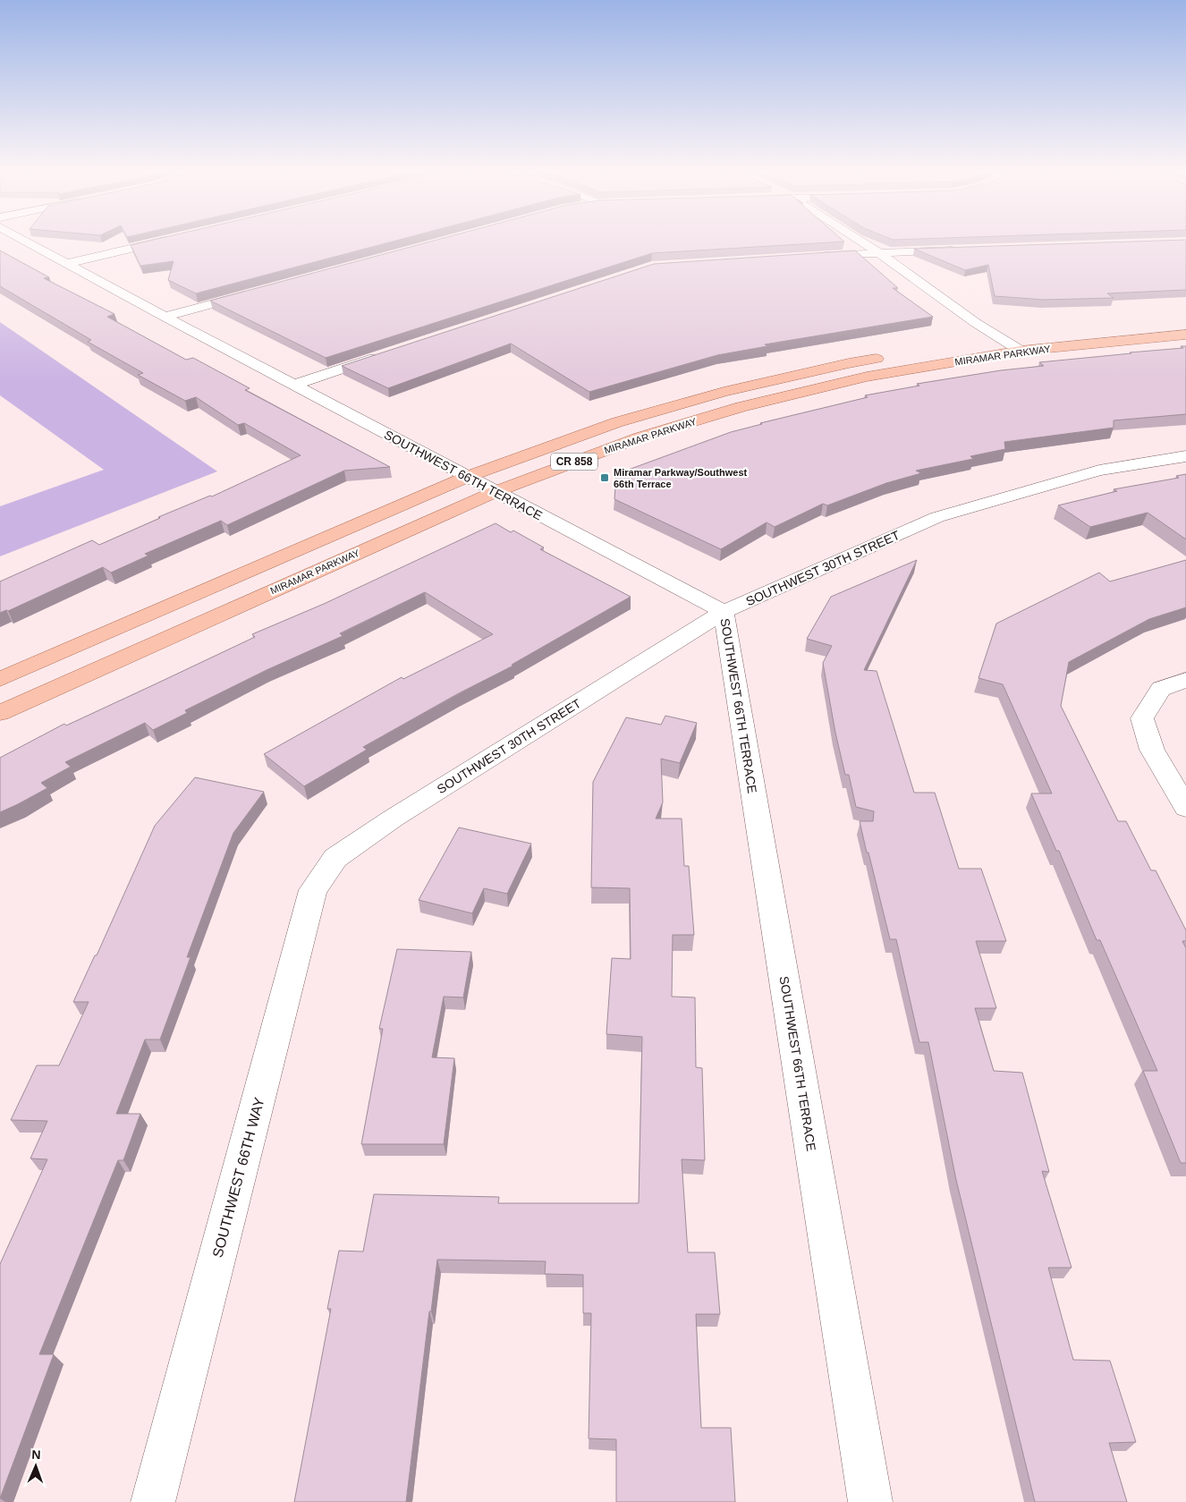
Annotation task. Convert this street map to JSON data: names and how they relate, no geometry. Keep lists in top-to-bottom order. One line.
{"streets":{"main road":["MIRAMAR PARKWAY","CR 858"],"street":["SOUTHWEST 66TH TERRACE","SOUTHWEST 30TH STREET","SOUTHWEST 66TH WAY"]},"crossings":[["MIRAMAR PARKWAY","SOUTHWEST 66TH TERRACE"],["SOUTHWEST 66TH TERRACE","SOUTHWEST 30TH STREET"],["SOUTHWEST 30TH STREET","SOUTHWEST 66TH WAY"]],"places":{"transit":["Miramar Parkway/Southwest 66th Terrace"]},"north":"top"}
